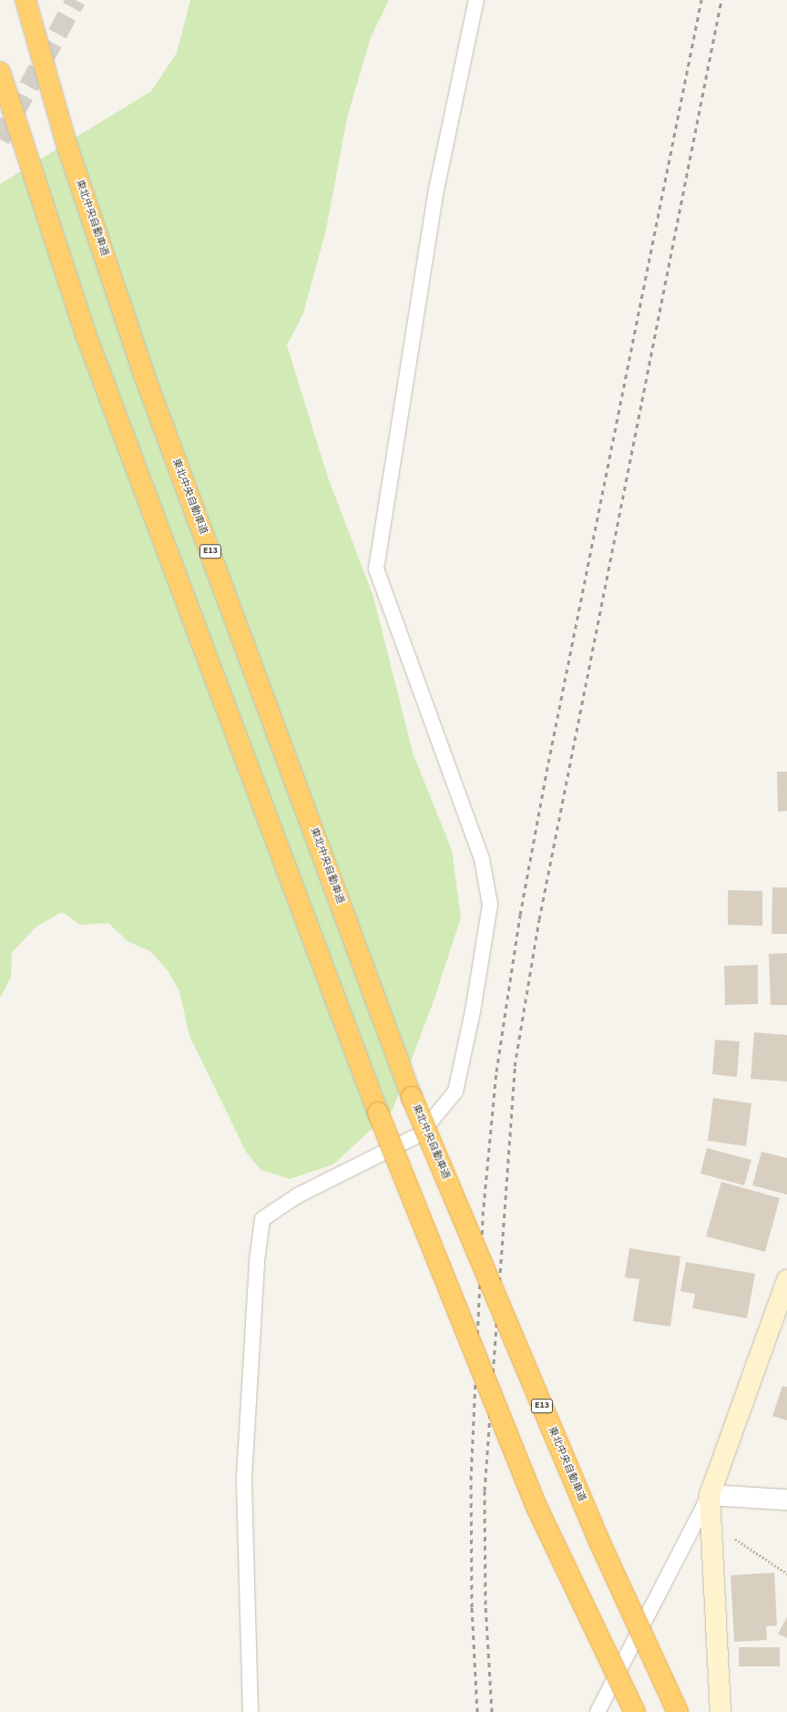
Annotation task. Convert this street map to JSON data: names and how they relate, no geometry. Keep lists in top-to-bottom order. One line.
{"streets":{"highway":["東北中央自動車道","E13"]}}
